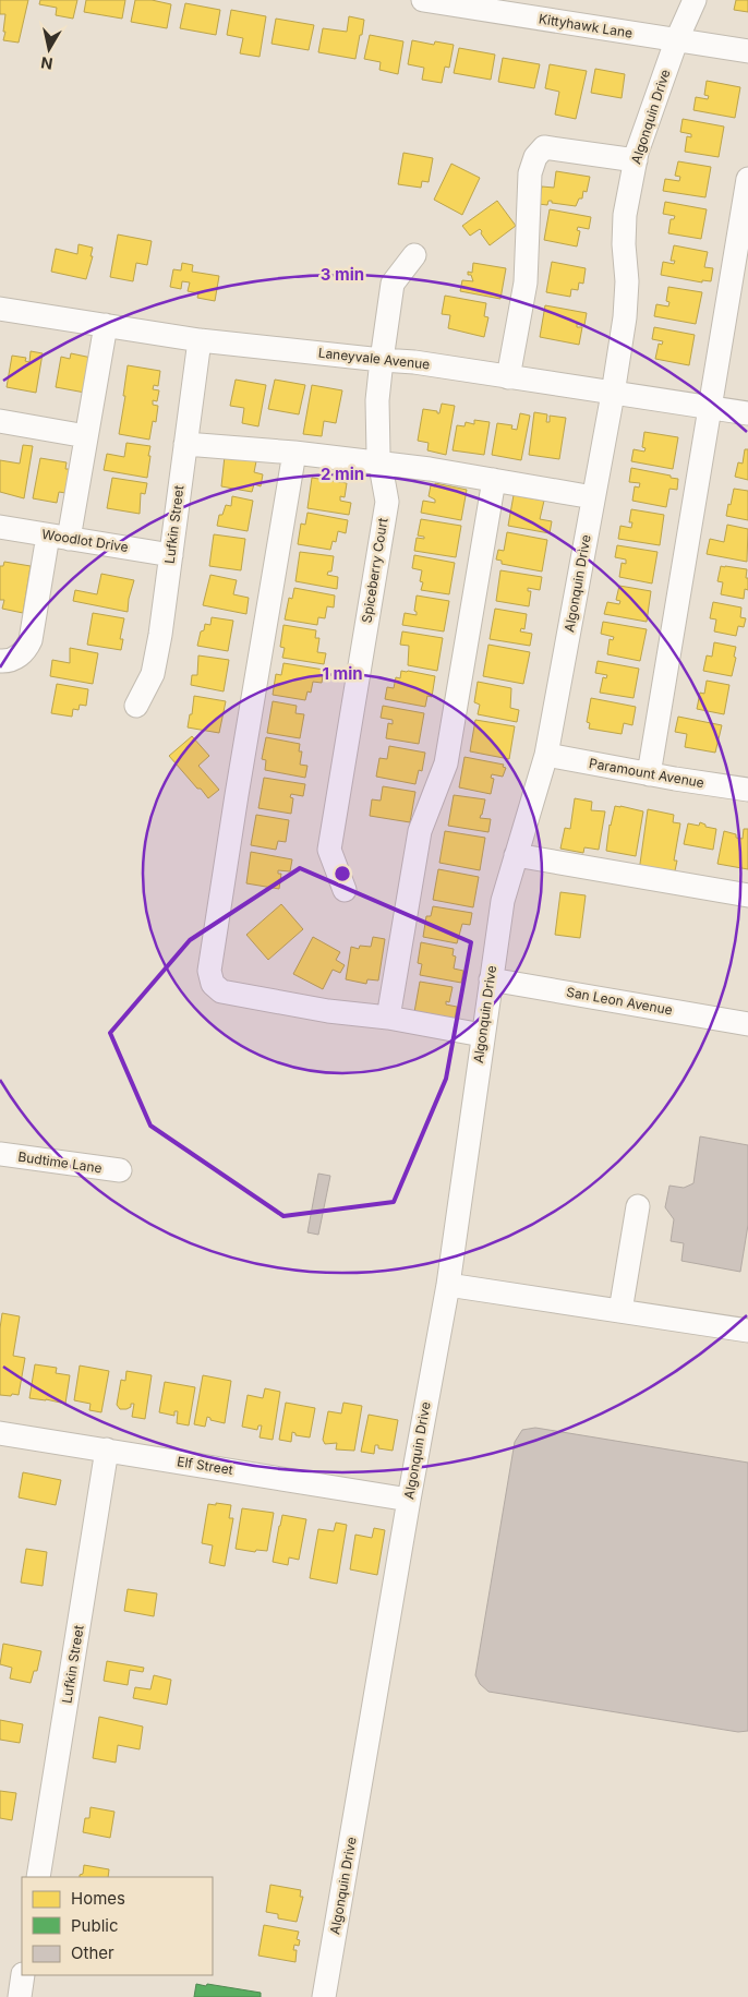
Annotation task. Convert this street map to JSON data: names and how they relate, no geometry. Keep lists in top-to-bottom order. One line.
{"streets":{"street":["Kittyhawk Lane","Algonquin Drive","Laneyvale Avenue","Lufkin Street","Woodlot Drive","Spiceberry Court","Paramount Avenue","San Leon Avenue","Budtime Lane","Elf Street"]},"crossings":[["Kittyhawk Lane","Algonquin Drive"],["Algonquin Drive","Laneyvale Avenue"],["Algonquin Drive","Paramount Avenue"],["Algonquin Drive","San Leon Avenue"],["Algonquin Drive","Elf Street"],["Laneyvale Avenue","Lufkin Street"],["Laneyvale Avenue","Spiceberry Court"],["Lufkin Street","Woodlot Drive"],["Lufkin Street","Elf Street"]],"legend":["Homes","Public","Other"],"north":"bottom","rings":["3 min","2 min","1 min"]}
